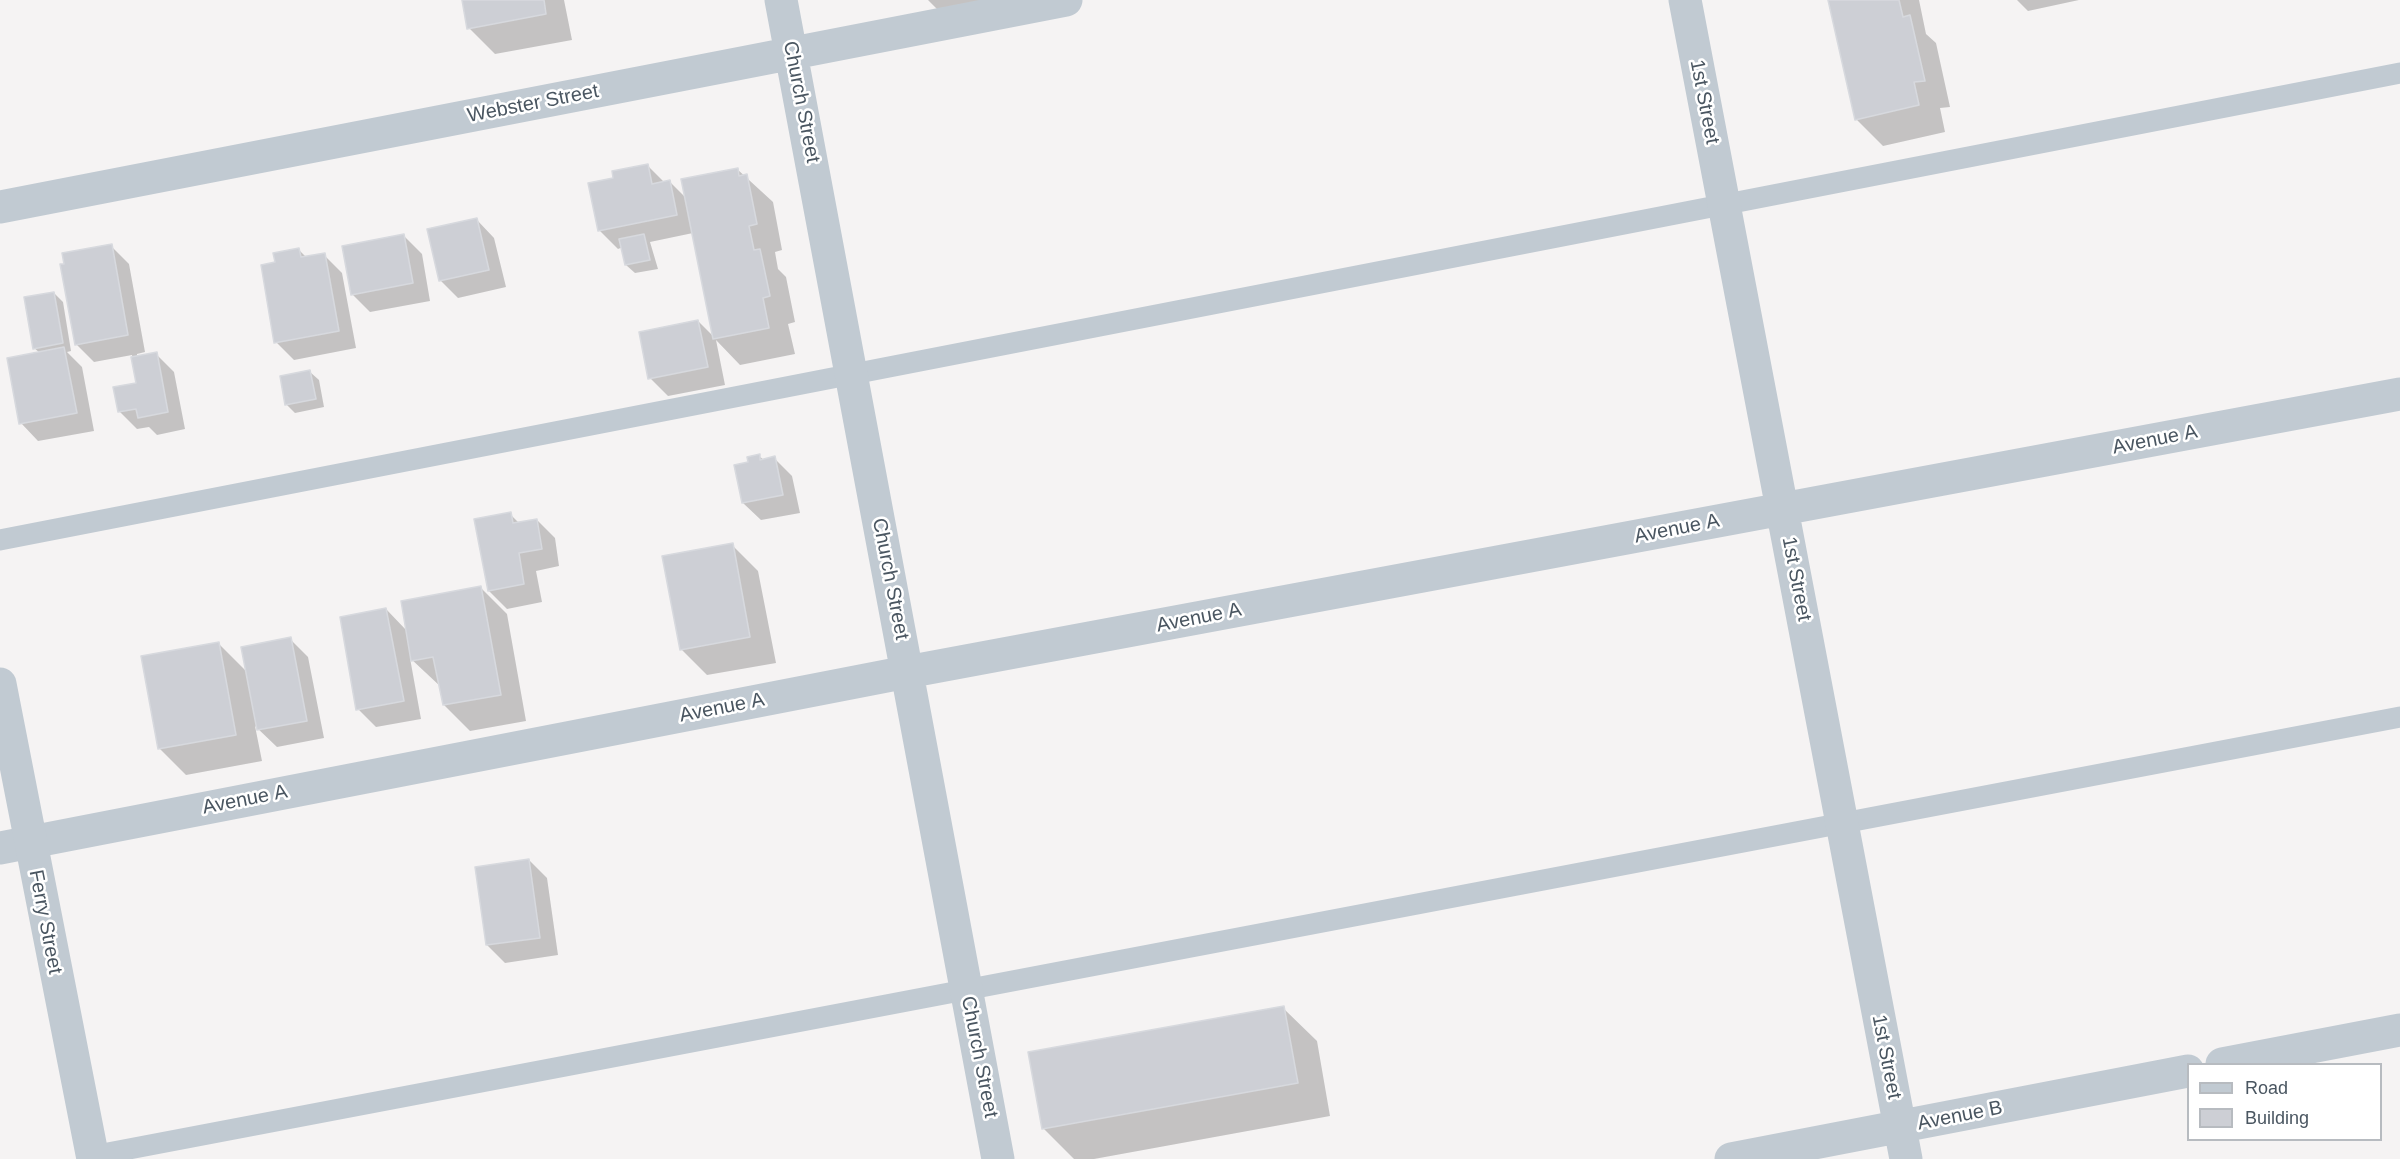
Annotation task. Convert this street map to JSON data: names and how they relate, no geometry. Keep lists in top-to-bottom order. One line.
{"streets":{"street":["Church Street","1st Street","Webster Street","Avenue A","Ferry Street","Avenue B"]},"crossings":[["Church Street","Webster Street"],["Church Street","Avenue A"],["1st Street","Avenue A"],["1st Street","Avenue B"],["Avenue A","Ferry Street"]],"legend":["Road","Building"]}
